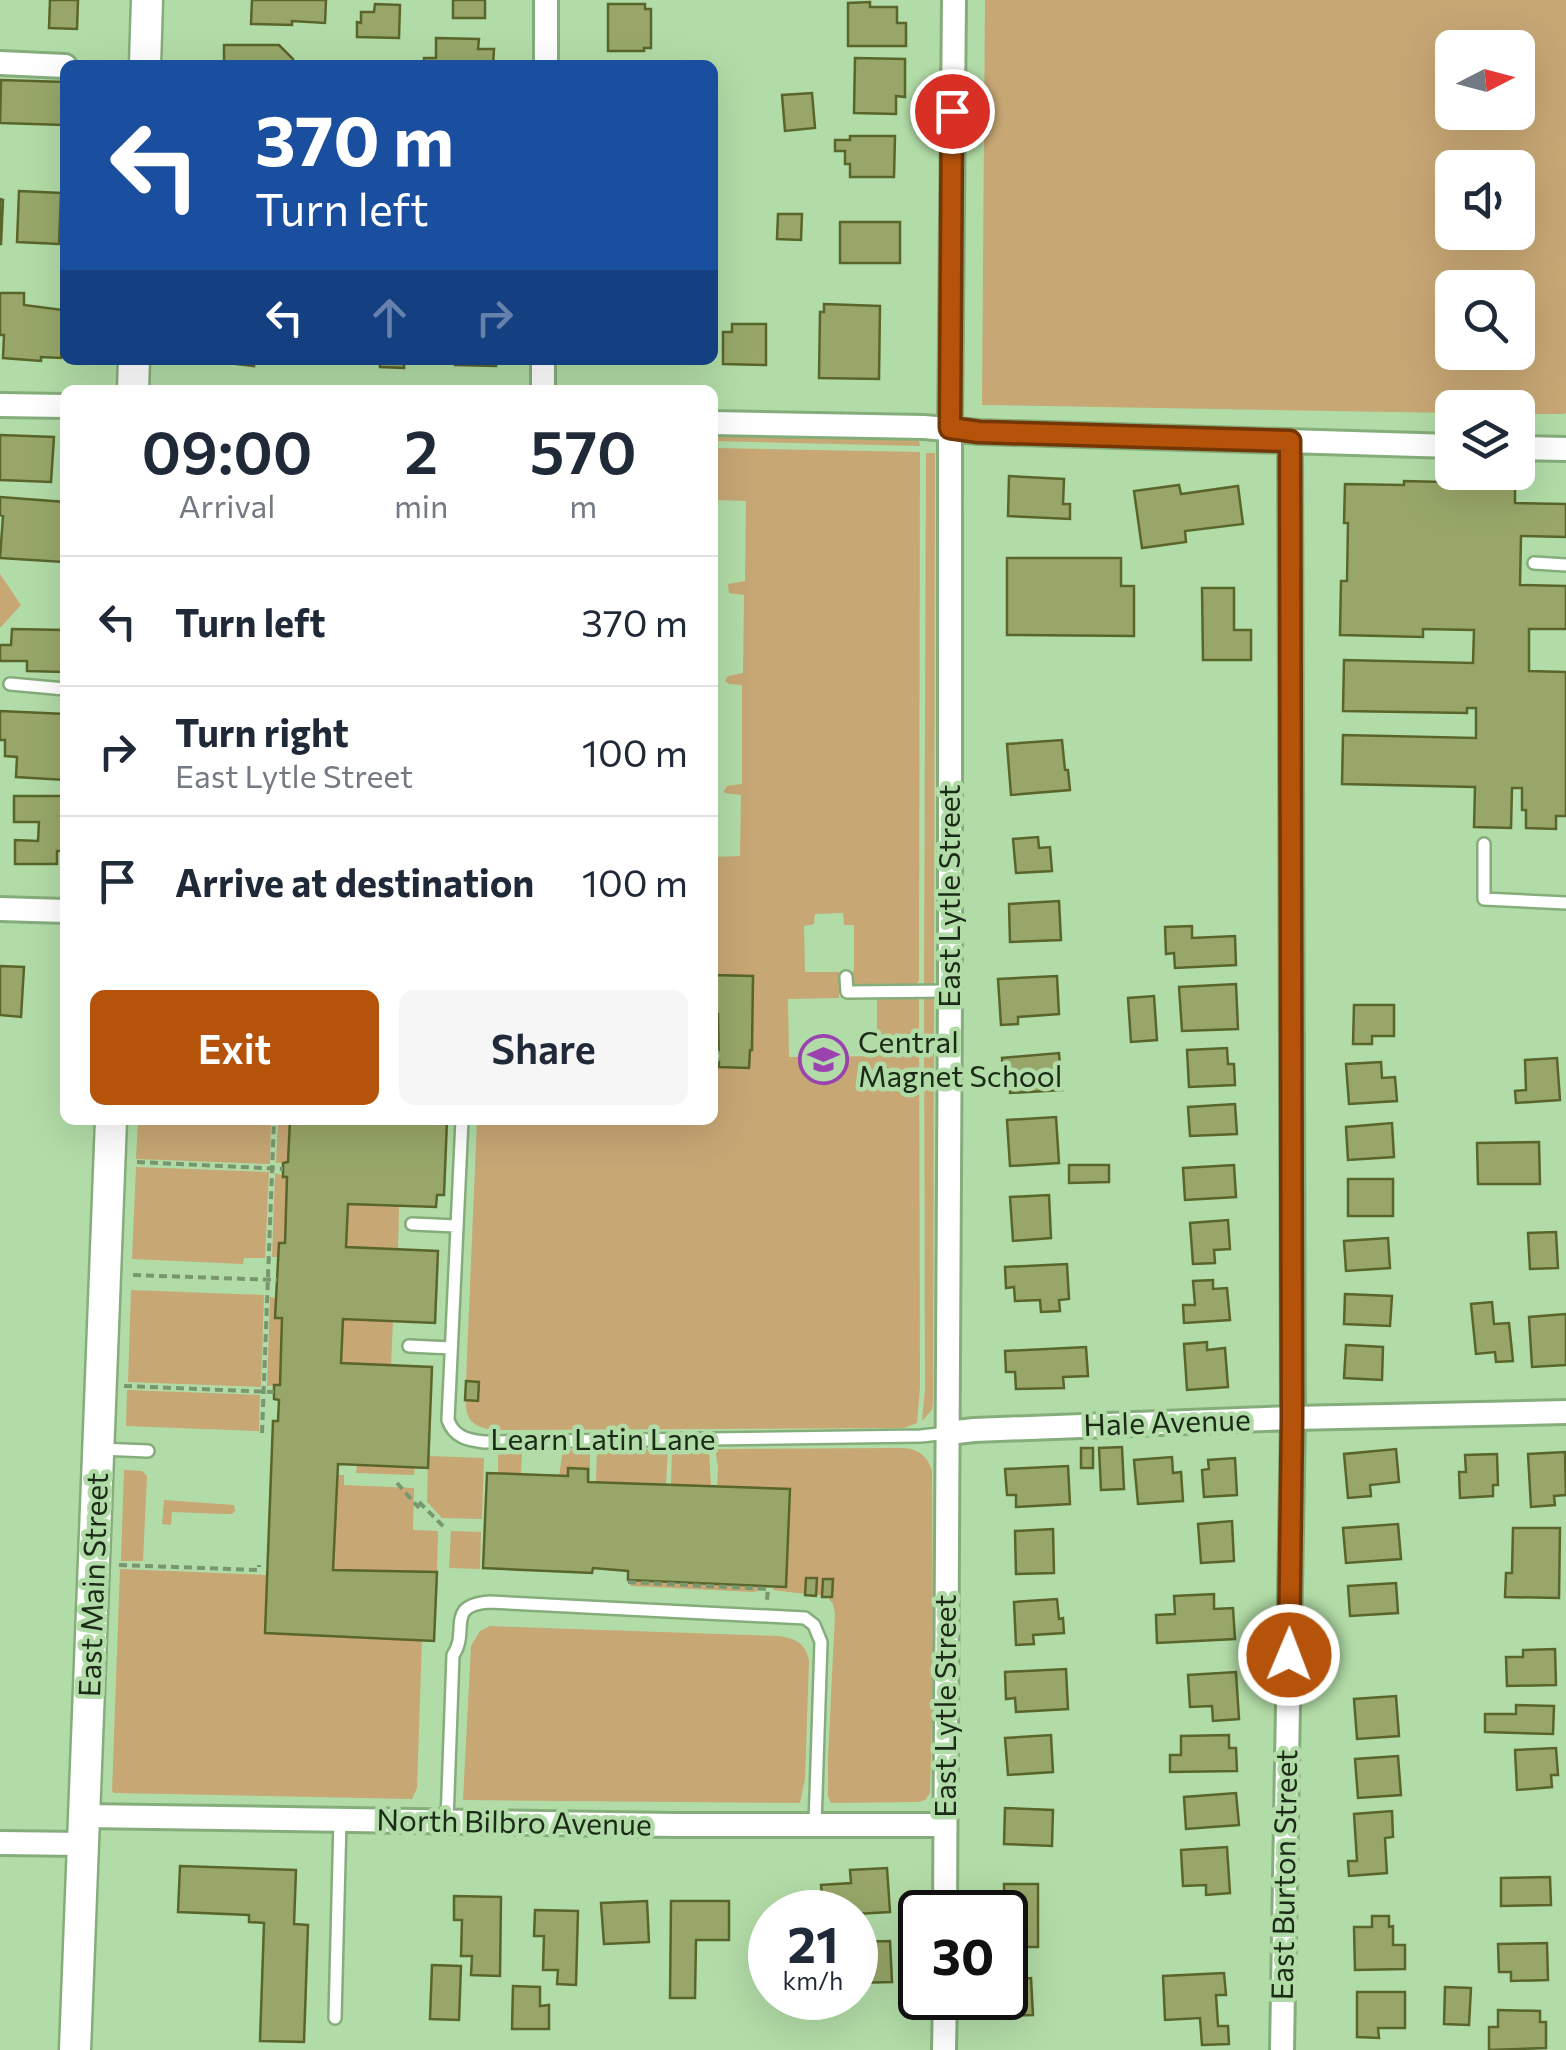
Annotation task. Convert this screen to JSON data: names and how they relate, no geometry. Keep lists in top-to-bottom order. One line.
{"streets":{"street":["East Lytle Street","Hale Avenue","East Main Street","North Bilbro Avenue","East Burton Street"],"lane":["Learn Latin Lane"]},"crossings":[["East Lytle Street","Hale Avenue"],["East Lytle Street","Learn Latin Lane"],["East Lytle Street","North Bilbro Avenue"],["Hale Avenue","Learn Latin Lane"],["Hale Avenue","East Burton Street"],["East Main Street","North Bilbro Avenue"]],"places":{"school or university":["Central Magnet School"]},"north":"right","page":{"turn":["370 m","Turn left"],"eta":["09:00","Arrival","2","min","570","m"],"list":[{"name":"Turn left","value":"370 m"},{"name":"Turn right","note":"East Lytle Street","value":"100 m"},{"name":"Arrive at destination","value":"100 m"}],"buttons":["Exit","Share"],"speed":"21 km/h","limit":"30"}}
